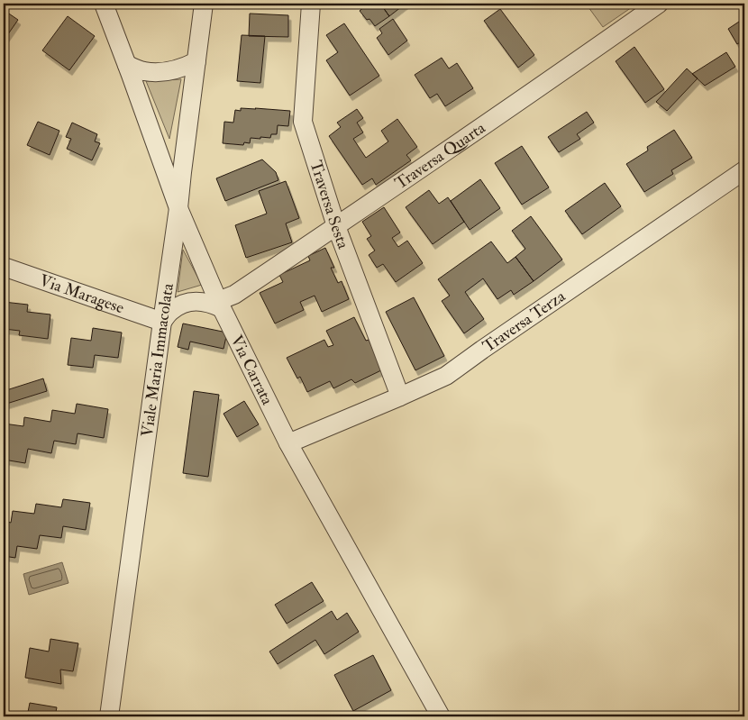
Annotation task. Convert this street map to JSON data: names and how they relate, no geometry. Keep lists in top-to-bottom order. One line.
{"streets":{"street":["Traversa Quarta","Traversa Sesta","Via Maragese","Traversa Terza","Viale Maria Immacolata","Via Carrata"]},"crossings":[["Traversa Quarta","Traversa Sesta"],["Traversa Quarta","Via Carrata"],["Traversa Sesta","Traversa Terza"],["Via Maragese","Viale Maria Immacolata"],["Traversa Terza","Via Carrata"],["Viale Maria Immacolata","Via Carrata"]]}
